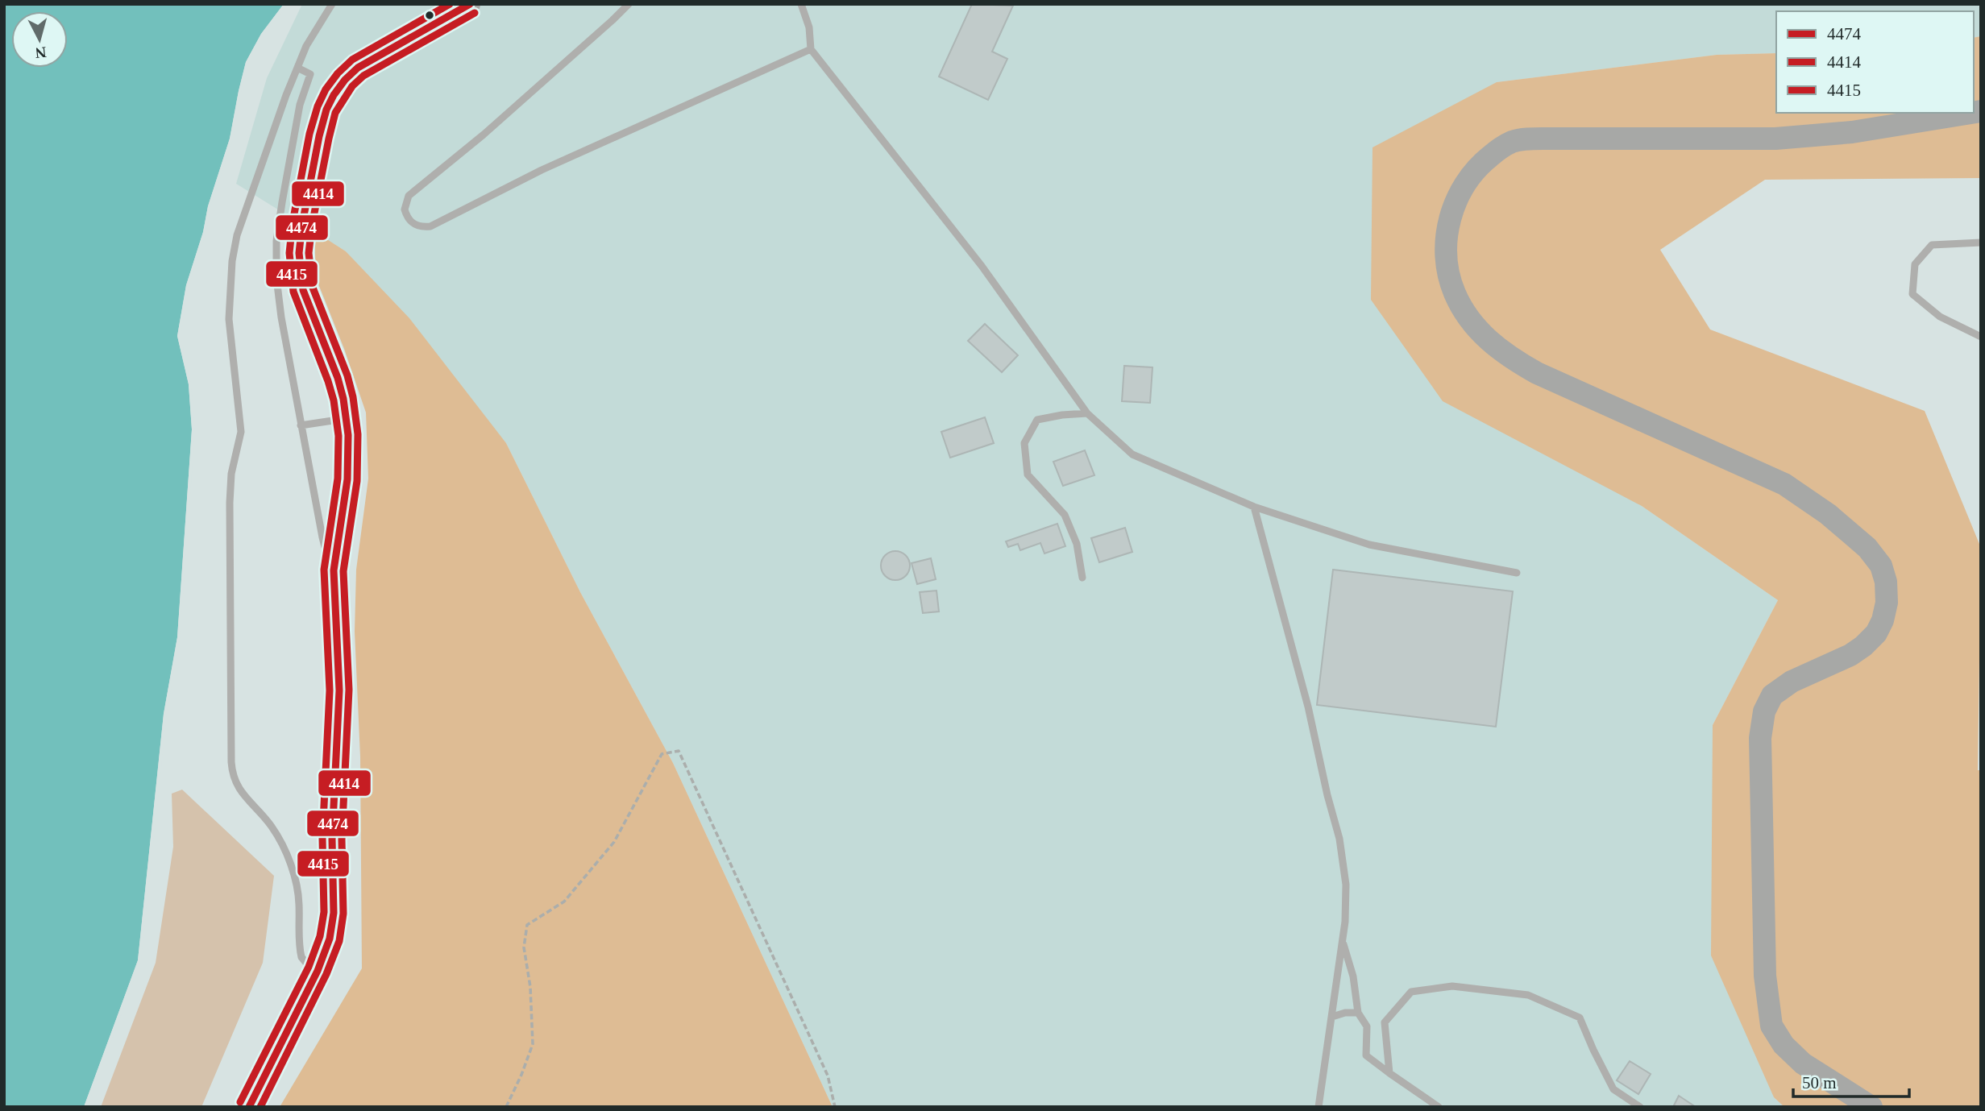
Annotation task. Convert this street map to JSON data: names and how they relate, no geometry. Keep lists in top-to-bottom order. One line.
{"lines":["transit line 4474","transit line 4415","transit line 4414"],"legend":["4474","4414","4415"],"scale_bar":"50 m","north":"bottom"}
